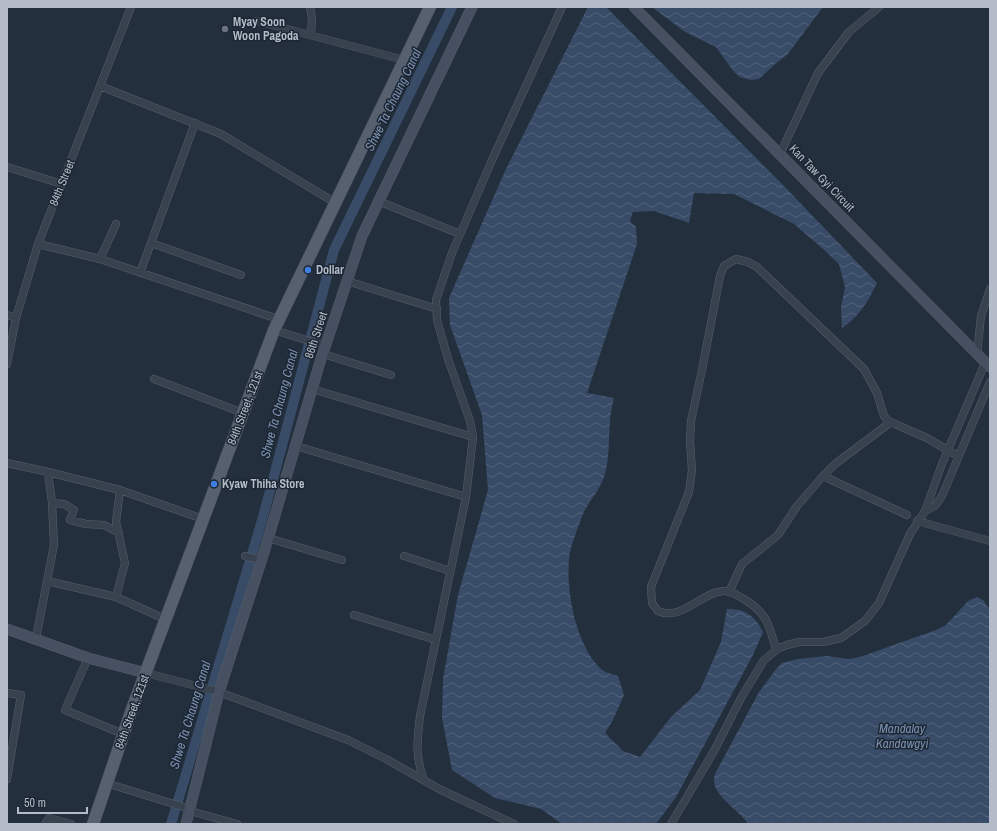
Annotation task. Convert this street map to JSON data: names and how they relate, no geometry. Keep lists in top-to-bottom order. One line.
{"streets":{"main road":["Kan Taw Gyi Circuit","86th Street","84th Street, 121st"],"street":["84th Street"]},"water":["Shwe Ta Chaung Canal","Mandalay Kandawgyi"],"places":["Myay Soon Woon Pagoda","Dollar","Kyaw Thiha Store"],"scale_bar":"50 m"}
